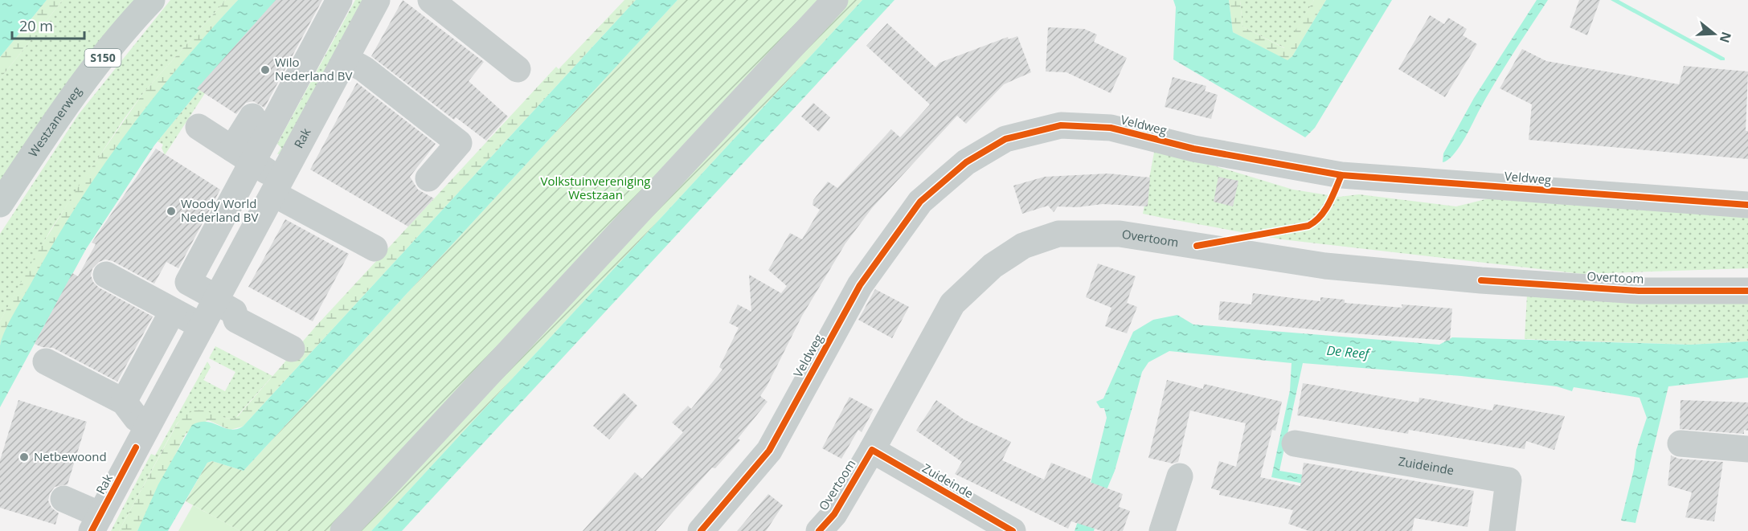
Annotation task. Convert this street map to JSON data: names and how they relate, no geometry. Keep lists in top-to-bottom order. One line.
{"streets":{"main road":["S150","Westzanerweg"],"street":["Veldweg","Rak","Overtoom","Zuideinde"]},"crossings":[["Overtoom","Zuideinde"]],"water":["De Reef"],"parks":["Volkstuinvereniging Westzaan"],"places":["Wilo Nederland BV","Woody World Nederland BV","Netbewoond"],"scale_bar":"20 m","north":"right"}
